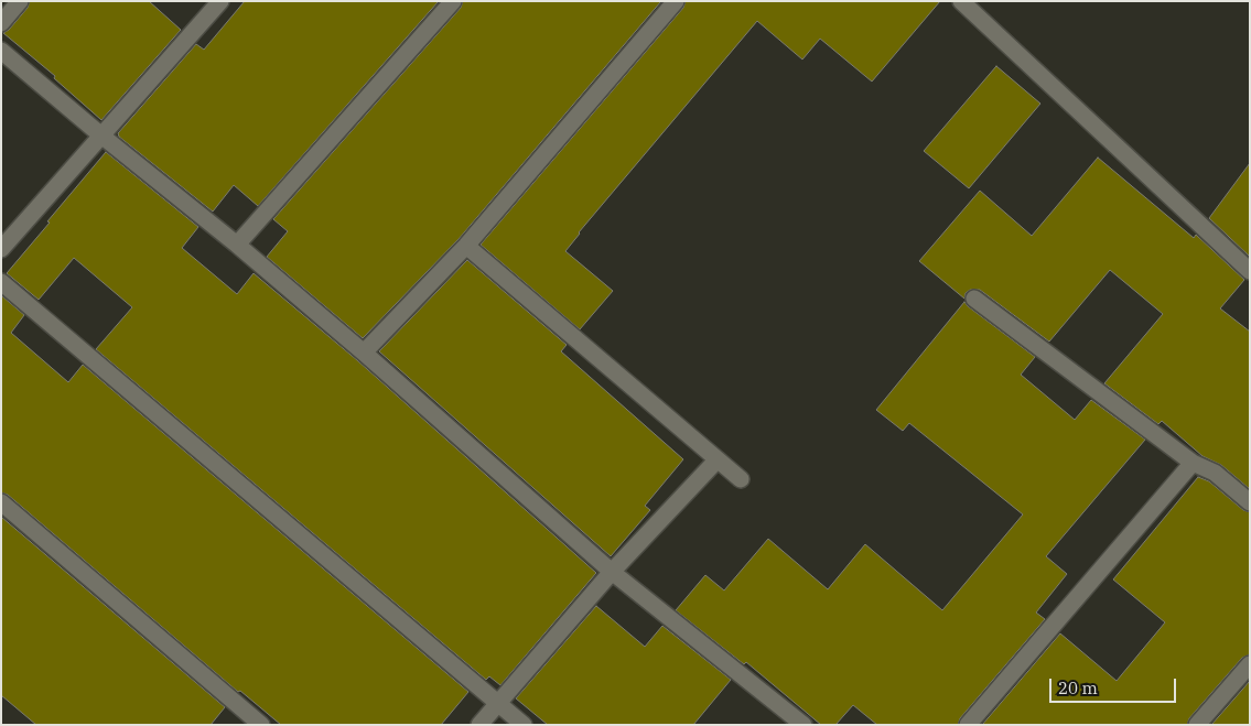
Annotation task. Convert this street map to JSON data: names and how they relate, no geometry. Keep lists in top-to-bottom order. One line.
{"scale_bar":"20 m"}
